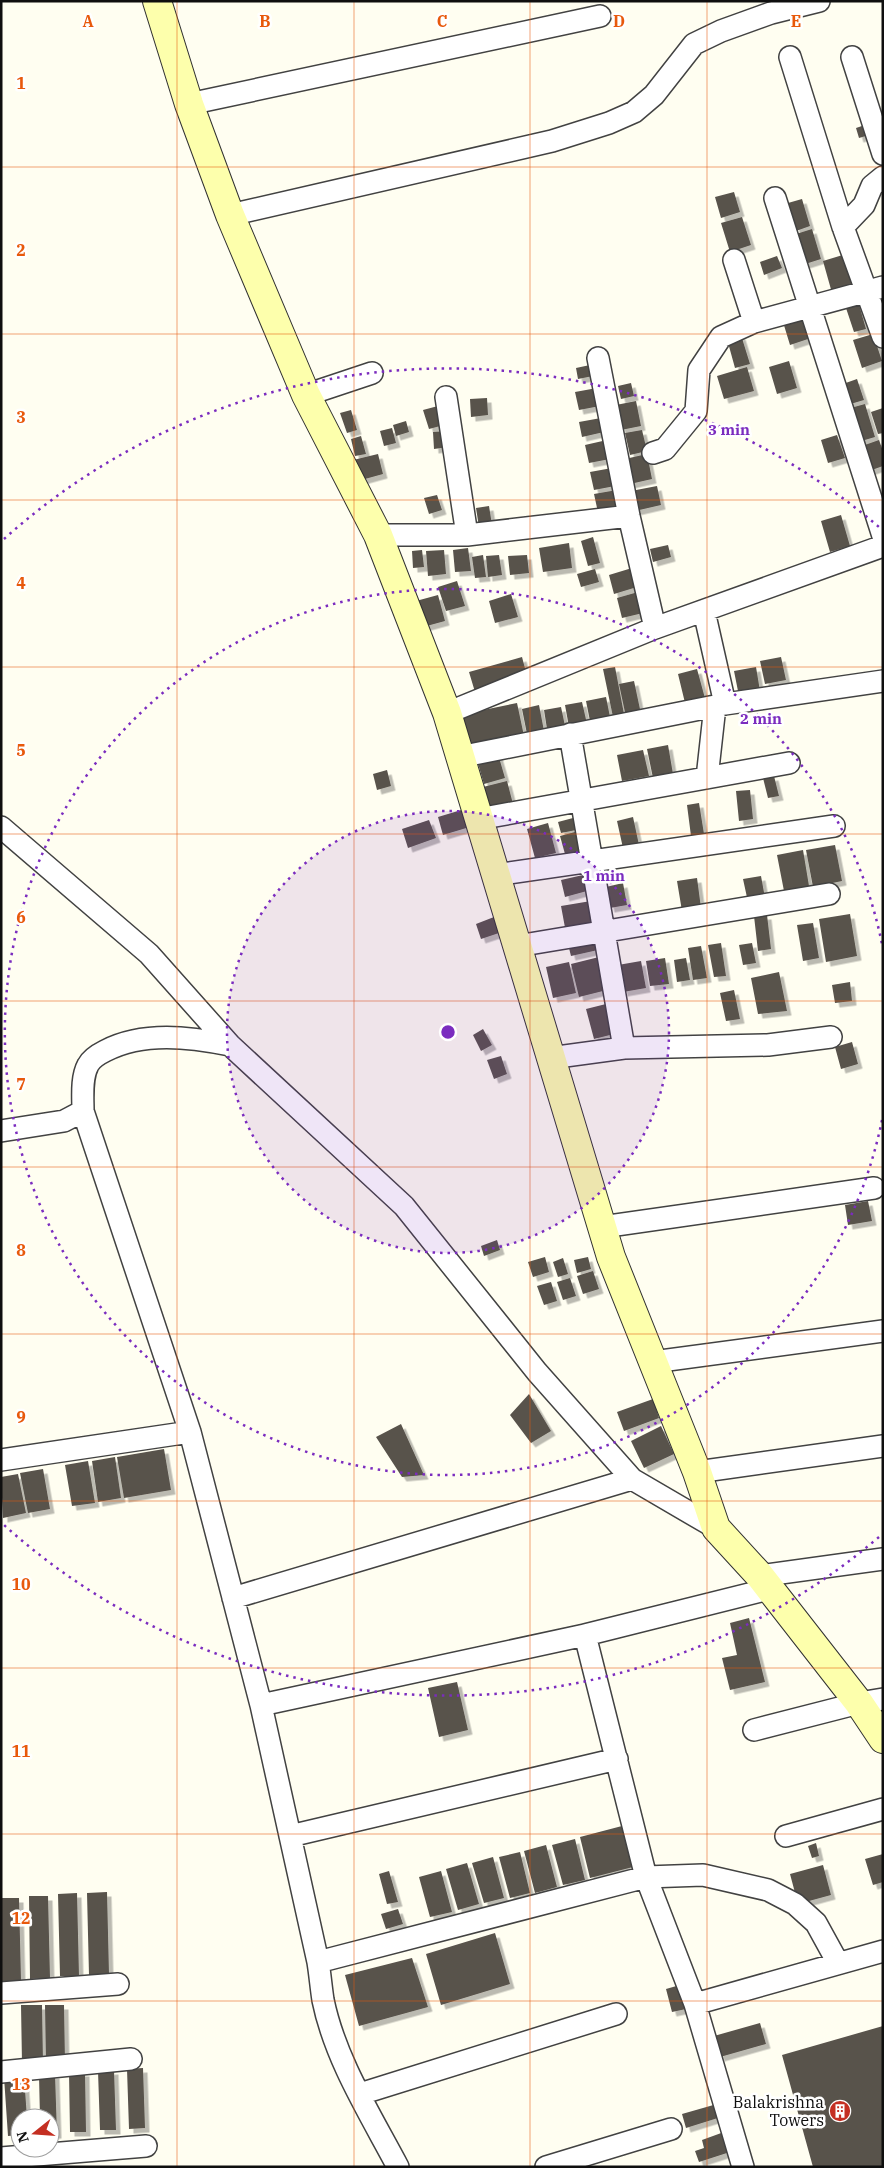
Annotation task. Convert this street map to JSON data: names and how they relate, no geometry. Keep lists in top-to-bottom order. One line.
{"places":{"building":["Balakrishna Towers"]},"north":"left","grid":{"columns":["A","B","C","D","E"],"rows":["1","2","3","4","5","6","7","8","9","10","11","12","13"]},"rings":["3 min","2 min","1 min"]}
